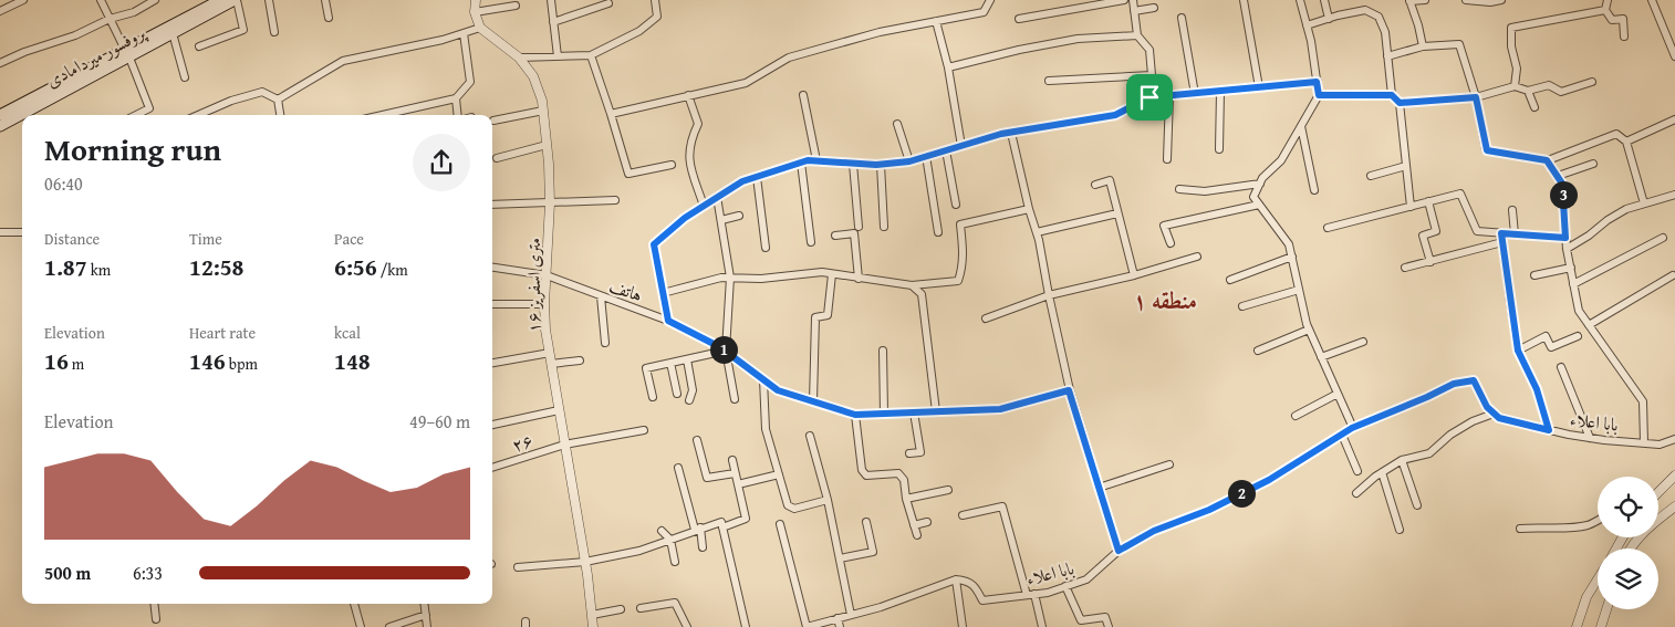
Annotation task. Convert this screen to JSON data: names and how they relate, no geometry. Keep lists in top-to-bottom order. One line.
{"streets":{"main road":["پروفسور میردامادی"],"street":["۱۶ متری اسفریز","هاتف","بابا اعلاء","۲۶"]},"crossings":[["۱۶ متری اسفریز","هاتف"],["۱۶ متری اسفریز","۲۶"]],"districts":["منطقه ۱"],"page":{"heading":["Morning run","06:40"],"pins":["3","1","2"],"stats":[["Distance","1.87 km"],["Time","12:58"],["Pace","6:56 /km"],["Elevation","16 m"],["Heart rate","146 bpm"],["kcal","148"]],"chart":["Elevation","49–60 m"],"list":[{"name":"500 m","note":"6:33"}]}}
